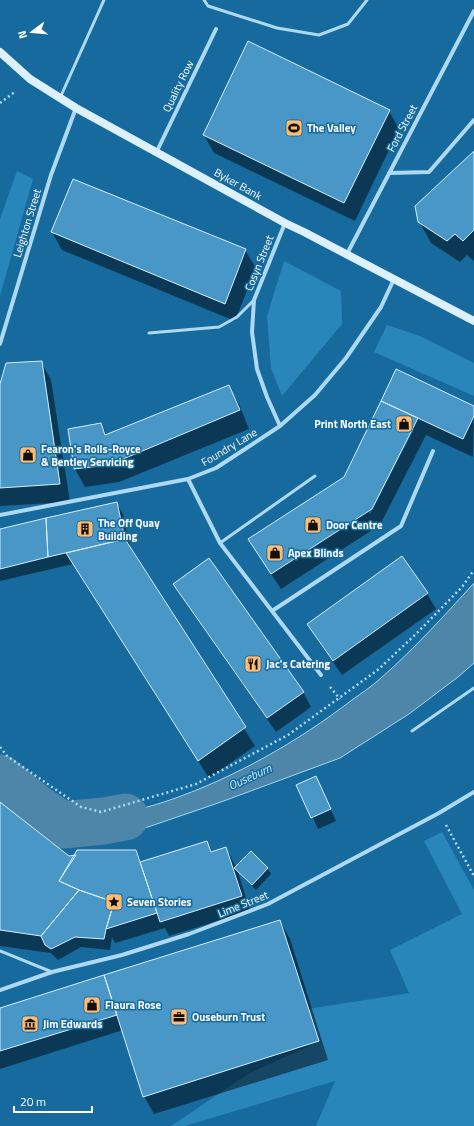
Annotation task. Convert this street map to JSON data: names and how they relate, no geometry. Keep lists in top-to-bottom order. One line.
{"streets":{"main road":["Byker Bank"],"street":["Quality Row","Ford Street","Leighton Street","Cosyn Street","Foundry Lane","Lime Street"]},"crossings":[["Quality Row","Byker Bank"],["Ford Street","Byker Bank"],["Byker Bank","Leighton Street"],["Byker Bank","Cosyn Street"],["Byker Bank","Foundry Lane"],["Cosyn Street","Foundry Lane"]],"water":["Ouseburn"],"places":{"sports":["The Valley"],"shop":["Print North East","Fearon's Rolls-Royce & Bentley Servicing","Door Centre","Apex Blinds","Flaura Rose"],"building":["The Off Quay Building"],"restaurant":["Jac's Catering"],"place":["Seven Stories"],"office":["Ouseburn Trust"],"museum":["Jim Edwards"]},"scale_bar":"20 m","north":"left"}
